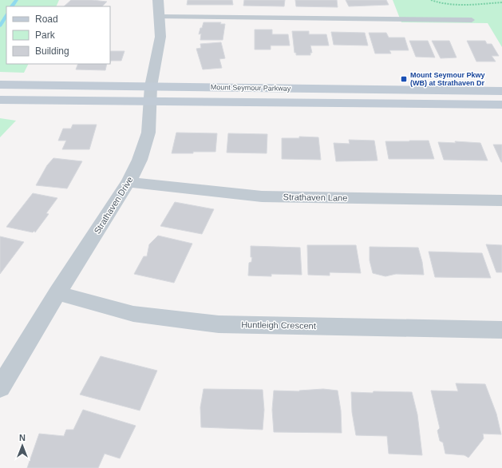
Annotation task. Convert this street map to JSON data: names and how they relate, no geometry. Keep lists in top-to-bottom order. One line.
{"streets":{"main road":["Mount Seymour Parkway"],"street":["Strathaven Lane","Strathaven Drive","Huntleigh Crescent"]},"crossings":[["Mount Seymour Parkway","Strathaven Drive"],["Strathaven Lane","Strathaven Drive"],["Strathaven Drive","Huntleigh Crescent"]],"places":{"transit":["Mount Seymour Pkwy (WB) at Strathaven Dr"]},"legend":["Road","Park","Building"],"north":"top"}
